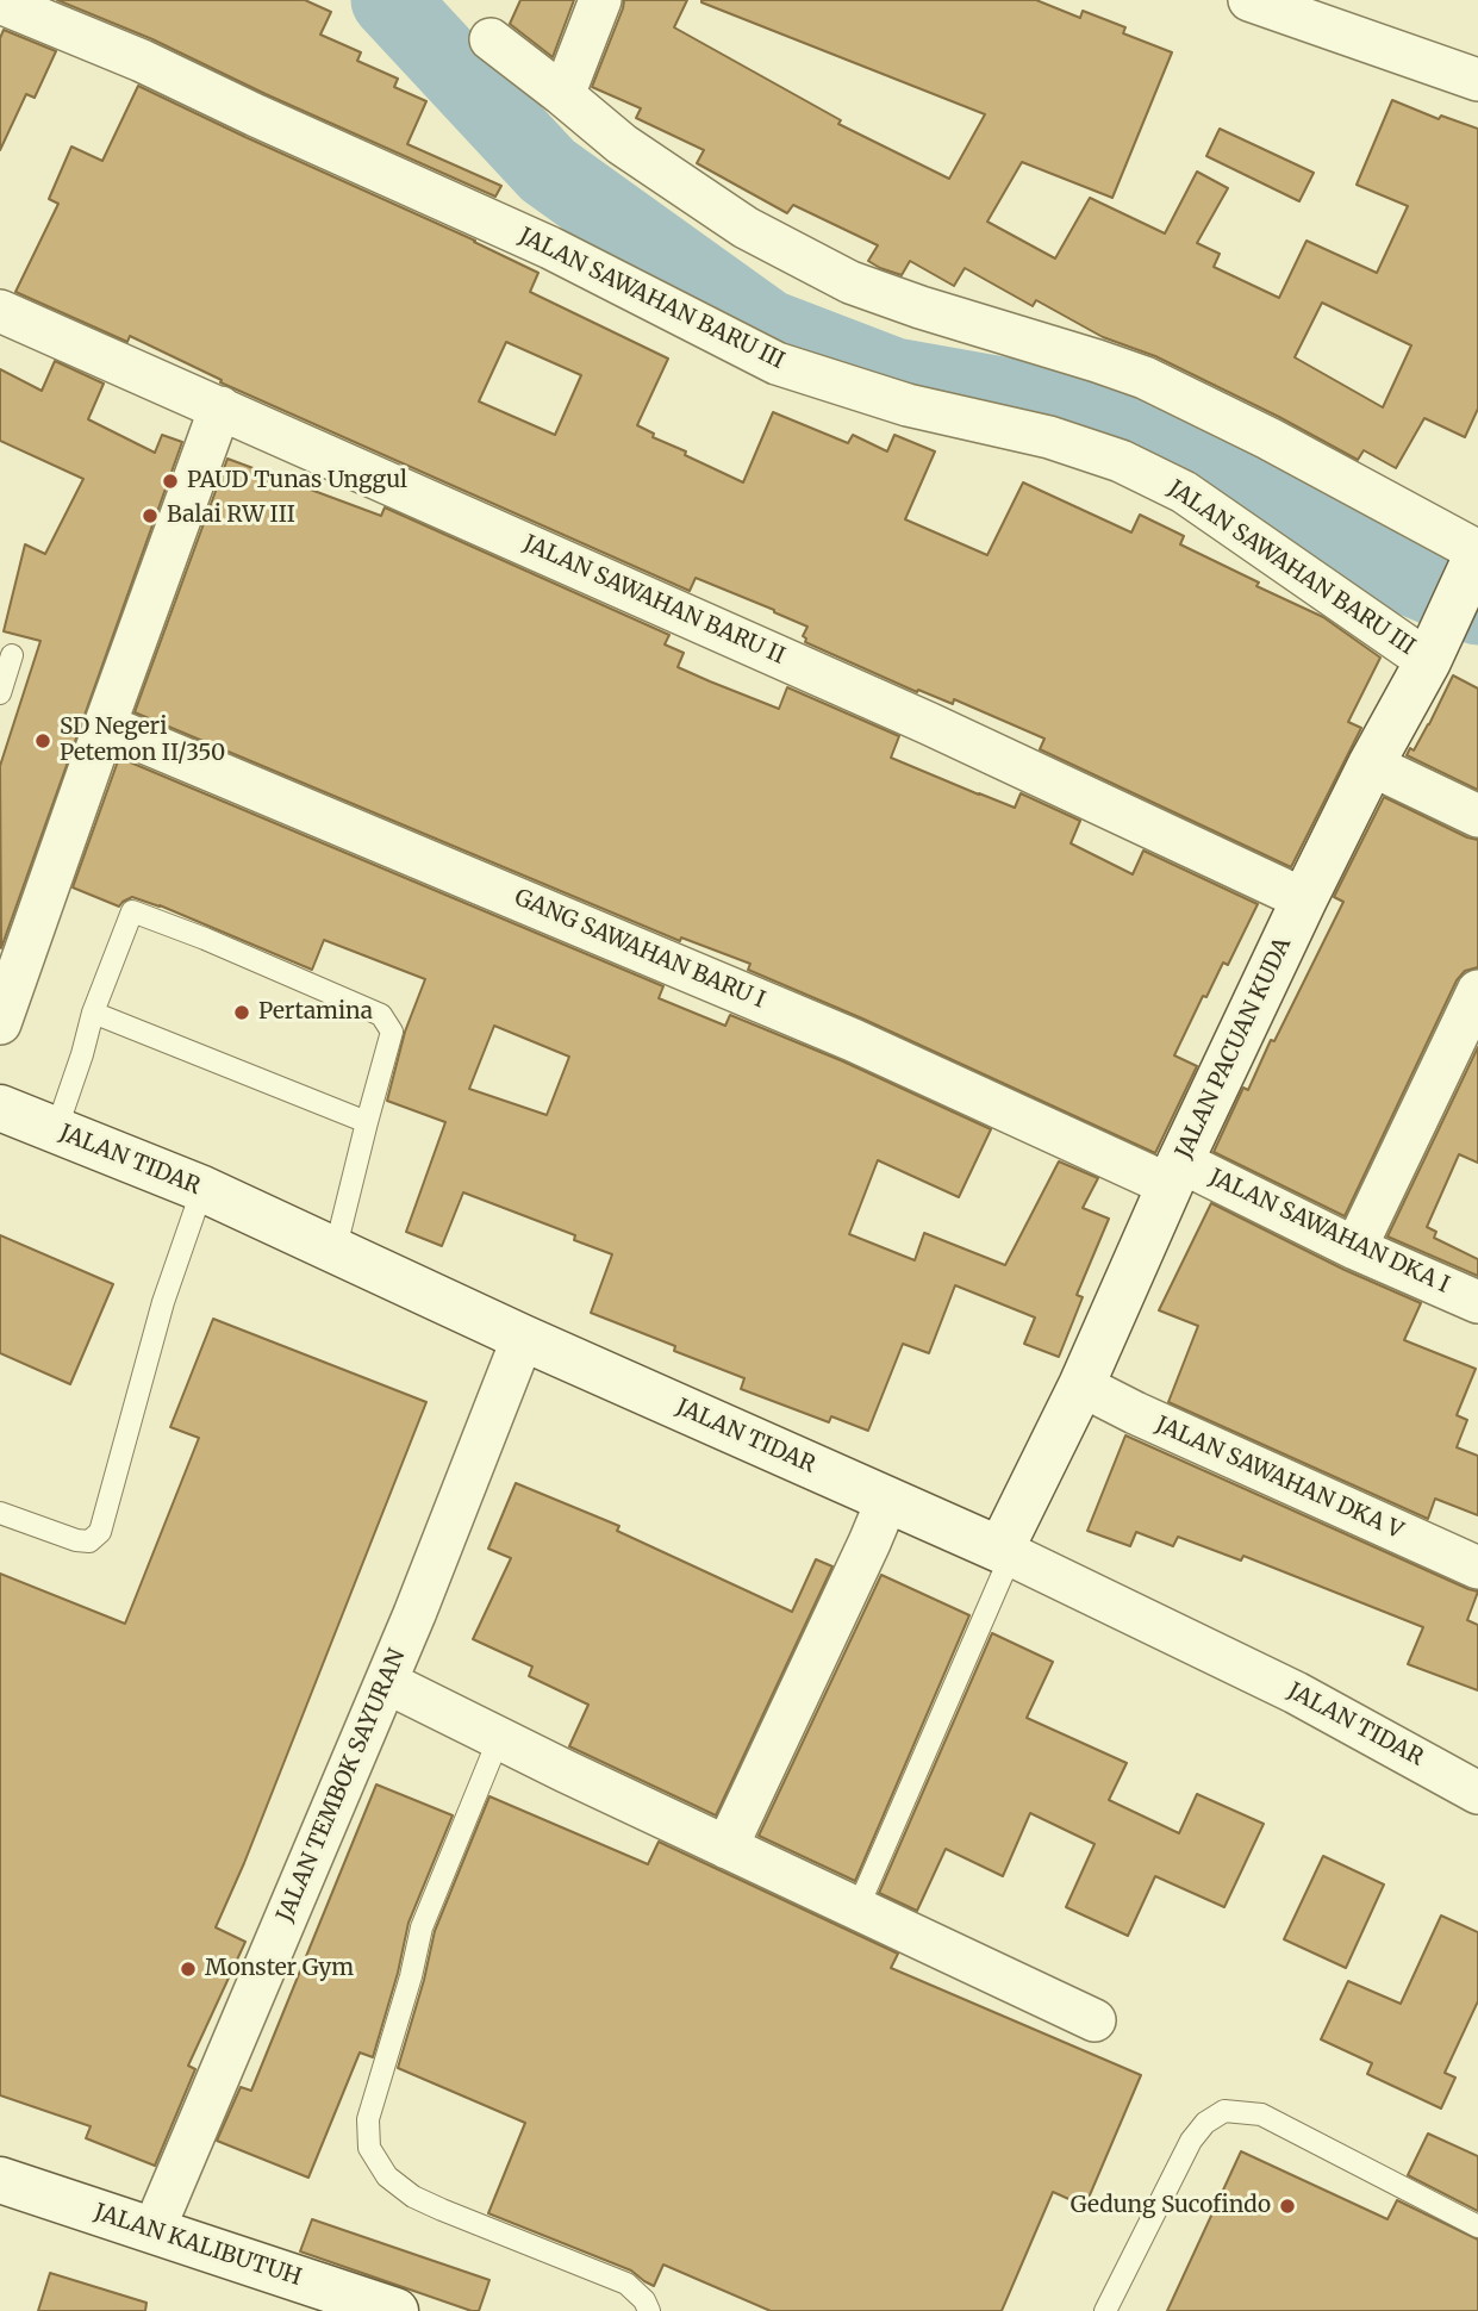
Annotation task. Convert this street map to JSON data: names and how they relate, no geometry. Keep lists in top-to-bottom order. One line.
{"streets":{"street":["JALAN SAWAHAN BARU III","JALAN SAWAHAN BARU II","GANG SAWAHAN BARU I","JALAN PACUAN KUDA","JALAN TIDAR","JALAN SAWAHAN DKA I","JALAN SAWAHAN DKA V","JALAN TEMBOK SAYURAN","JALAN KALIBUTUH"]},"crossings":[["JALAN SAWAHAN BARU III","JALAN PACUAN KUDA"],["JALAN SAWAHAN BARU II","JALAN PACUAN KUDA"],["GANG SAWAHAN BARU I","JALAN PACUAN KUDA"],["GANG SAWAHAN BARU I","JALAN SAWAHAN DKA I"],["JALAN PACUAN KUDA","JALAN TIDAR"],["JALAN PACUAN KUDA","JALAN SAWAHAN DKA I"],["JALAN PACUAN KUDA","JALAN SAWAHAN DKA V"],["JALAN TIDAR","JALAN TEMBOK SAYURAN"],["JALAN TEMBOK SAYURAN","JALAN KALIBUTUH"]],"places":["PAUD Tunas Unggul","Balai RW III","SD Negeri Petemon II/350","Pertamina","Monster Gym","Gedung Sucofindo"]}
